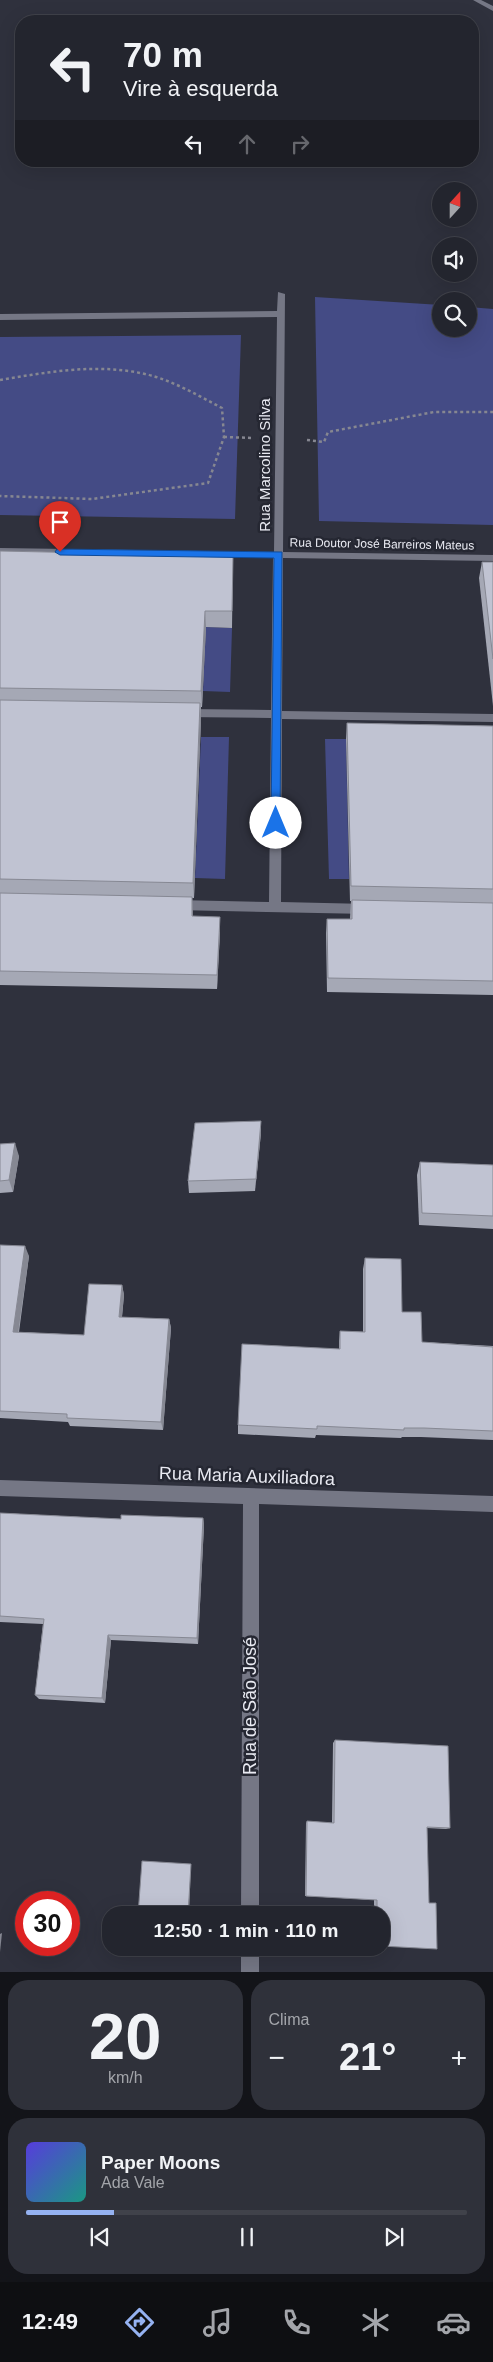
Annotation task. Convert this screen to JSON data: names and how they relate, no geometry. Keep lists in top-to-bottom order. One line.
{"streets":{"street":["Rua Marcolino Silva","Rua Doutor José Barreiros Mateus","Rua Maria Auxiliadora","Rua de São José"]},"crossings":[["Rua Marcolino Silva","Rua Doutor José Barreiros Mateus"],["Rua Maria Auxiliadora","Rua de São José"]],"north":"top","page":{"turn":["70 m","Vire à esquerda"],"limit":"30","trip":"12:50 · 1 min · 110 m","tile":[["20","km/h"],"Clima"],"heat":["−","21°","+"],"song":["Paper Moons","Ada Vale"],"tabs":"12:49"}}
